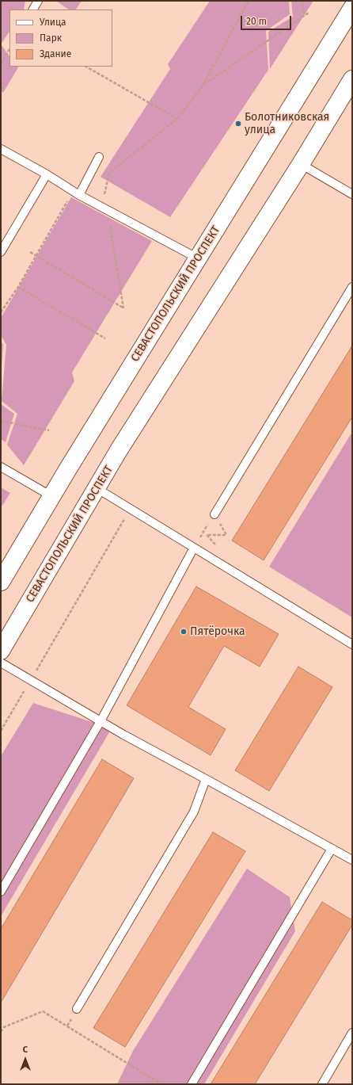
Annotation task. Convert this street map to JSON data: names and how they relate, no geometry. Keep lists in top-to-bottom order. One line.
{"streets":{"main road":["СЕВАСТОПОЛЬСКИЙ ПРОСПЕКТ"]},"places":["Болотниковская улица","Пятёрочка"],"legend":["Улица","Парк","Здание"],"scale_bar":"20 m","north":"top"}
